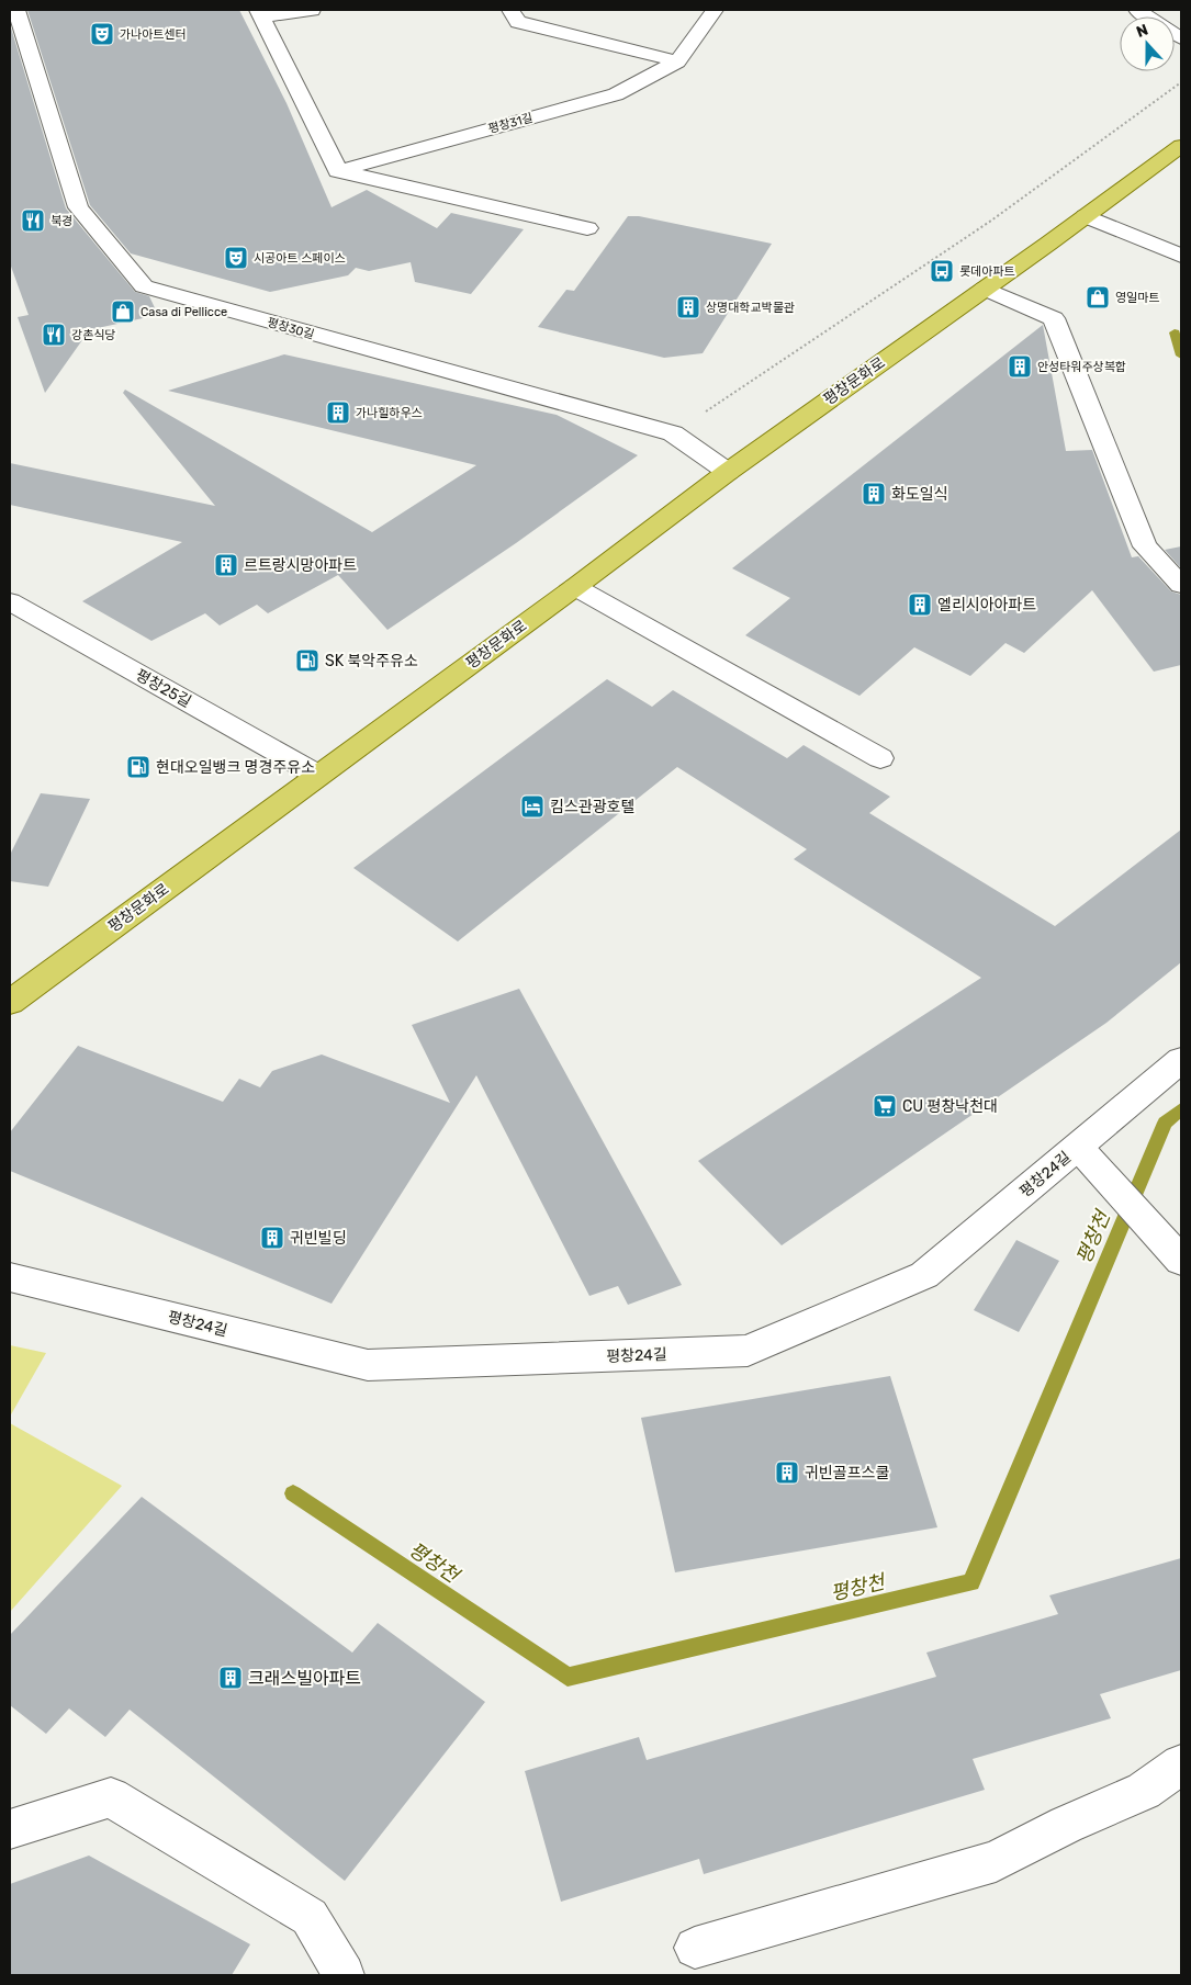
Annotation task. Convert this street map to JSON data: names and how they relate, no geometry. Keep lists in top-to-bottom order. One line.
{"streets":{"main road":["평창문화로"],"street":["평창31길","평창30길","평창25길","평창24길"]},"crossings":[["평창30길","평창문화로"],["평창문화로","평창25길"]],"water":["평창천"],"places":{"theatre":["가나아트센터","시공아트 스페이스"],"restaurant":["북경","강촌식당"],"bus stop":["롯데아파트"],"shop":["영일마트","Casa di Pellicce"],"building":["상명대학교박물관","안성타워주상복합","가나힐하우스","화도일식","르트랑시망아파트","엘리시아아파트","귀빈빌딩","귀빈골프스쿨","크래스빌아파트"],"fuel station":["SK 북악주유소","현대오일뱅크 명경주유소"],"hotel":["킴스관광호텔"],"supermarket":["CU 평창낙천대"]},"north":"top"}
